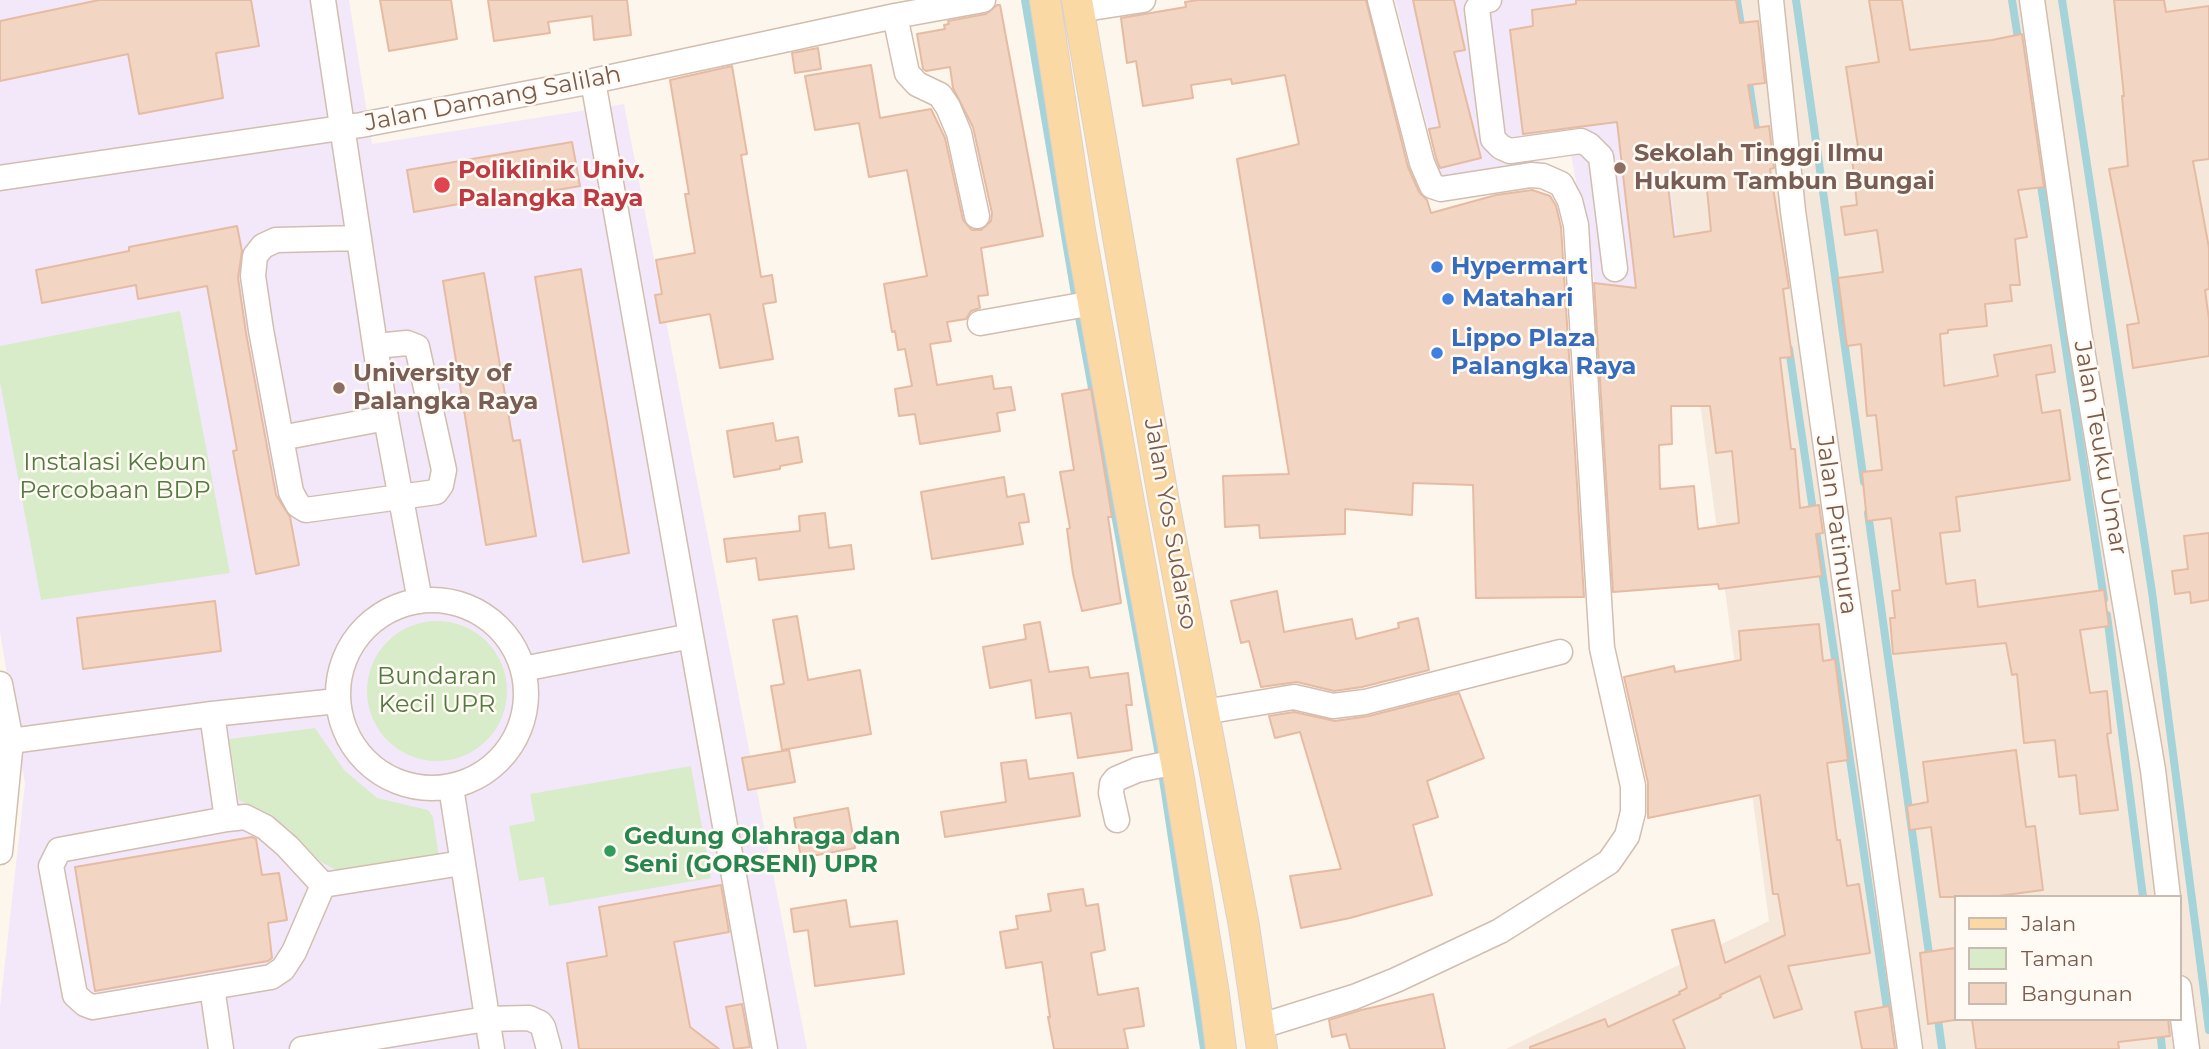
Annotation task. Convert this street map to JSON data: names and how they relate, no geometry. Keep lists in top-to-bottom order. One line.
{"streets":{"main road":["Jalan Yos Sudarso"],"street":["Jalan Damang Salilah","Jalan Teuku Umar","Jalan Patimura"]},"parks":["Instalasi Kebun Percobaan BDP","Bundaran Kecil UPR"],"places":["Sekolah Tinggi Ilmu Hukum Tambun Bungai","Poliklinik Univ. Palangka Raya","Hypermart","Matahari","Lippo Plaza Palangka Raya","University of Palangka Raya","Gedung Olahraga dan Seni (GORSENI) UPR"],"legend":["Jalan","Taman","Bangunan"]}
